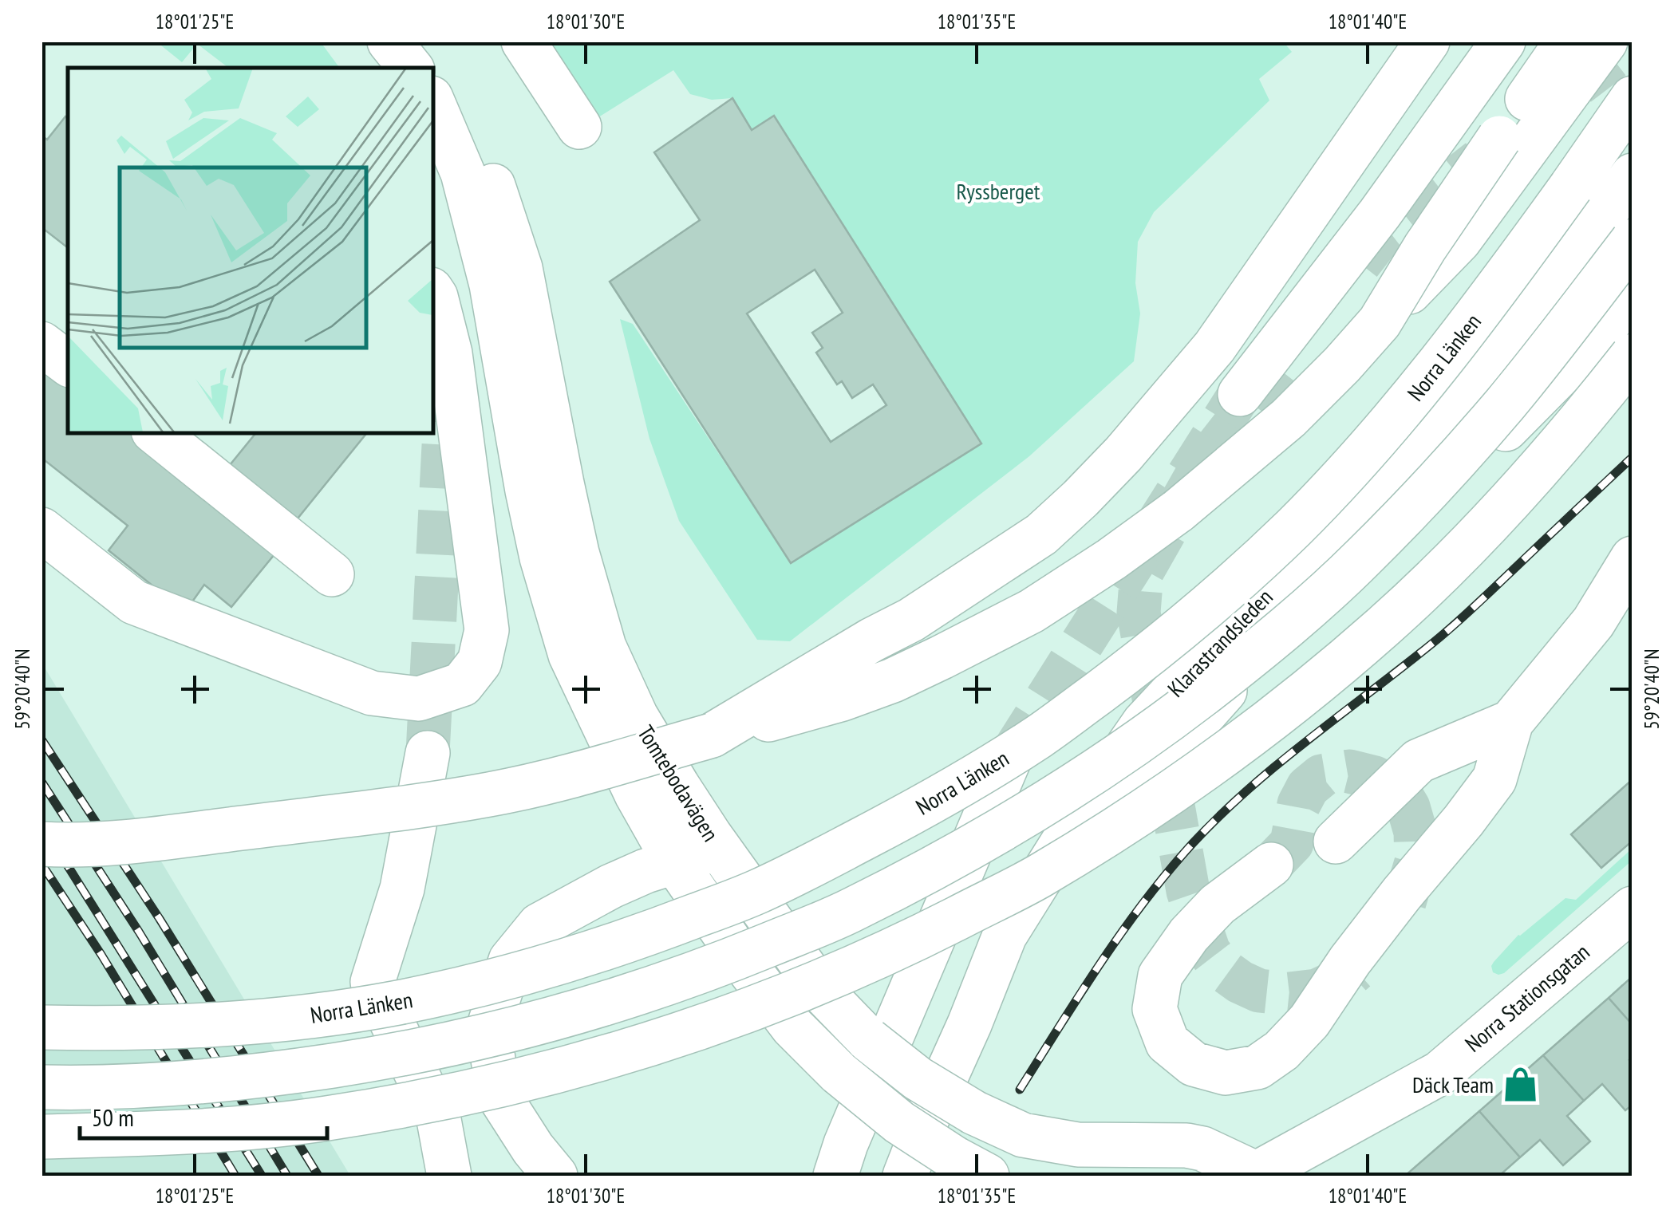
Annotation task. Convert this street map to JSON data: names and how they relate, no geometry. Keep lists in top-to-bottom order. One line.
{"streets":{"main road":["Norra Länken","Klarastrandsleden","Tomtebodavägen","Norra Stationsgatan"]},"crossings":[["Tomtebodavägen","Norra Stationsgatan"]],"parks":["Ryssberget"],"places":{"shop":["Däck Team"]},"scale_bar":"50 m","coordinates":["18°01'25\"E","18°01'30\"E","18°01'35\"E","18°01'40\"E","59°20'40\"N"]}
